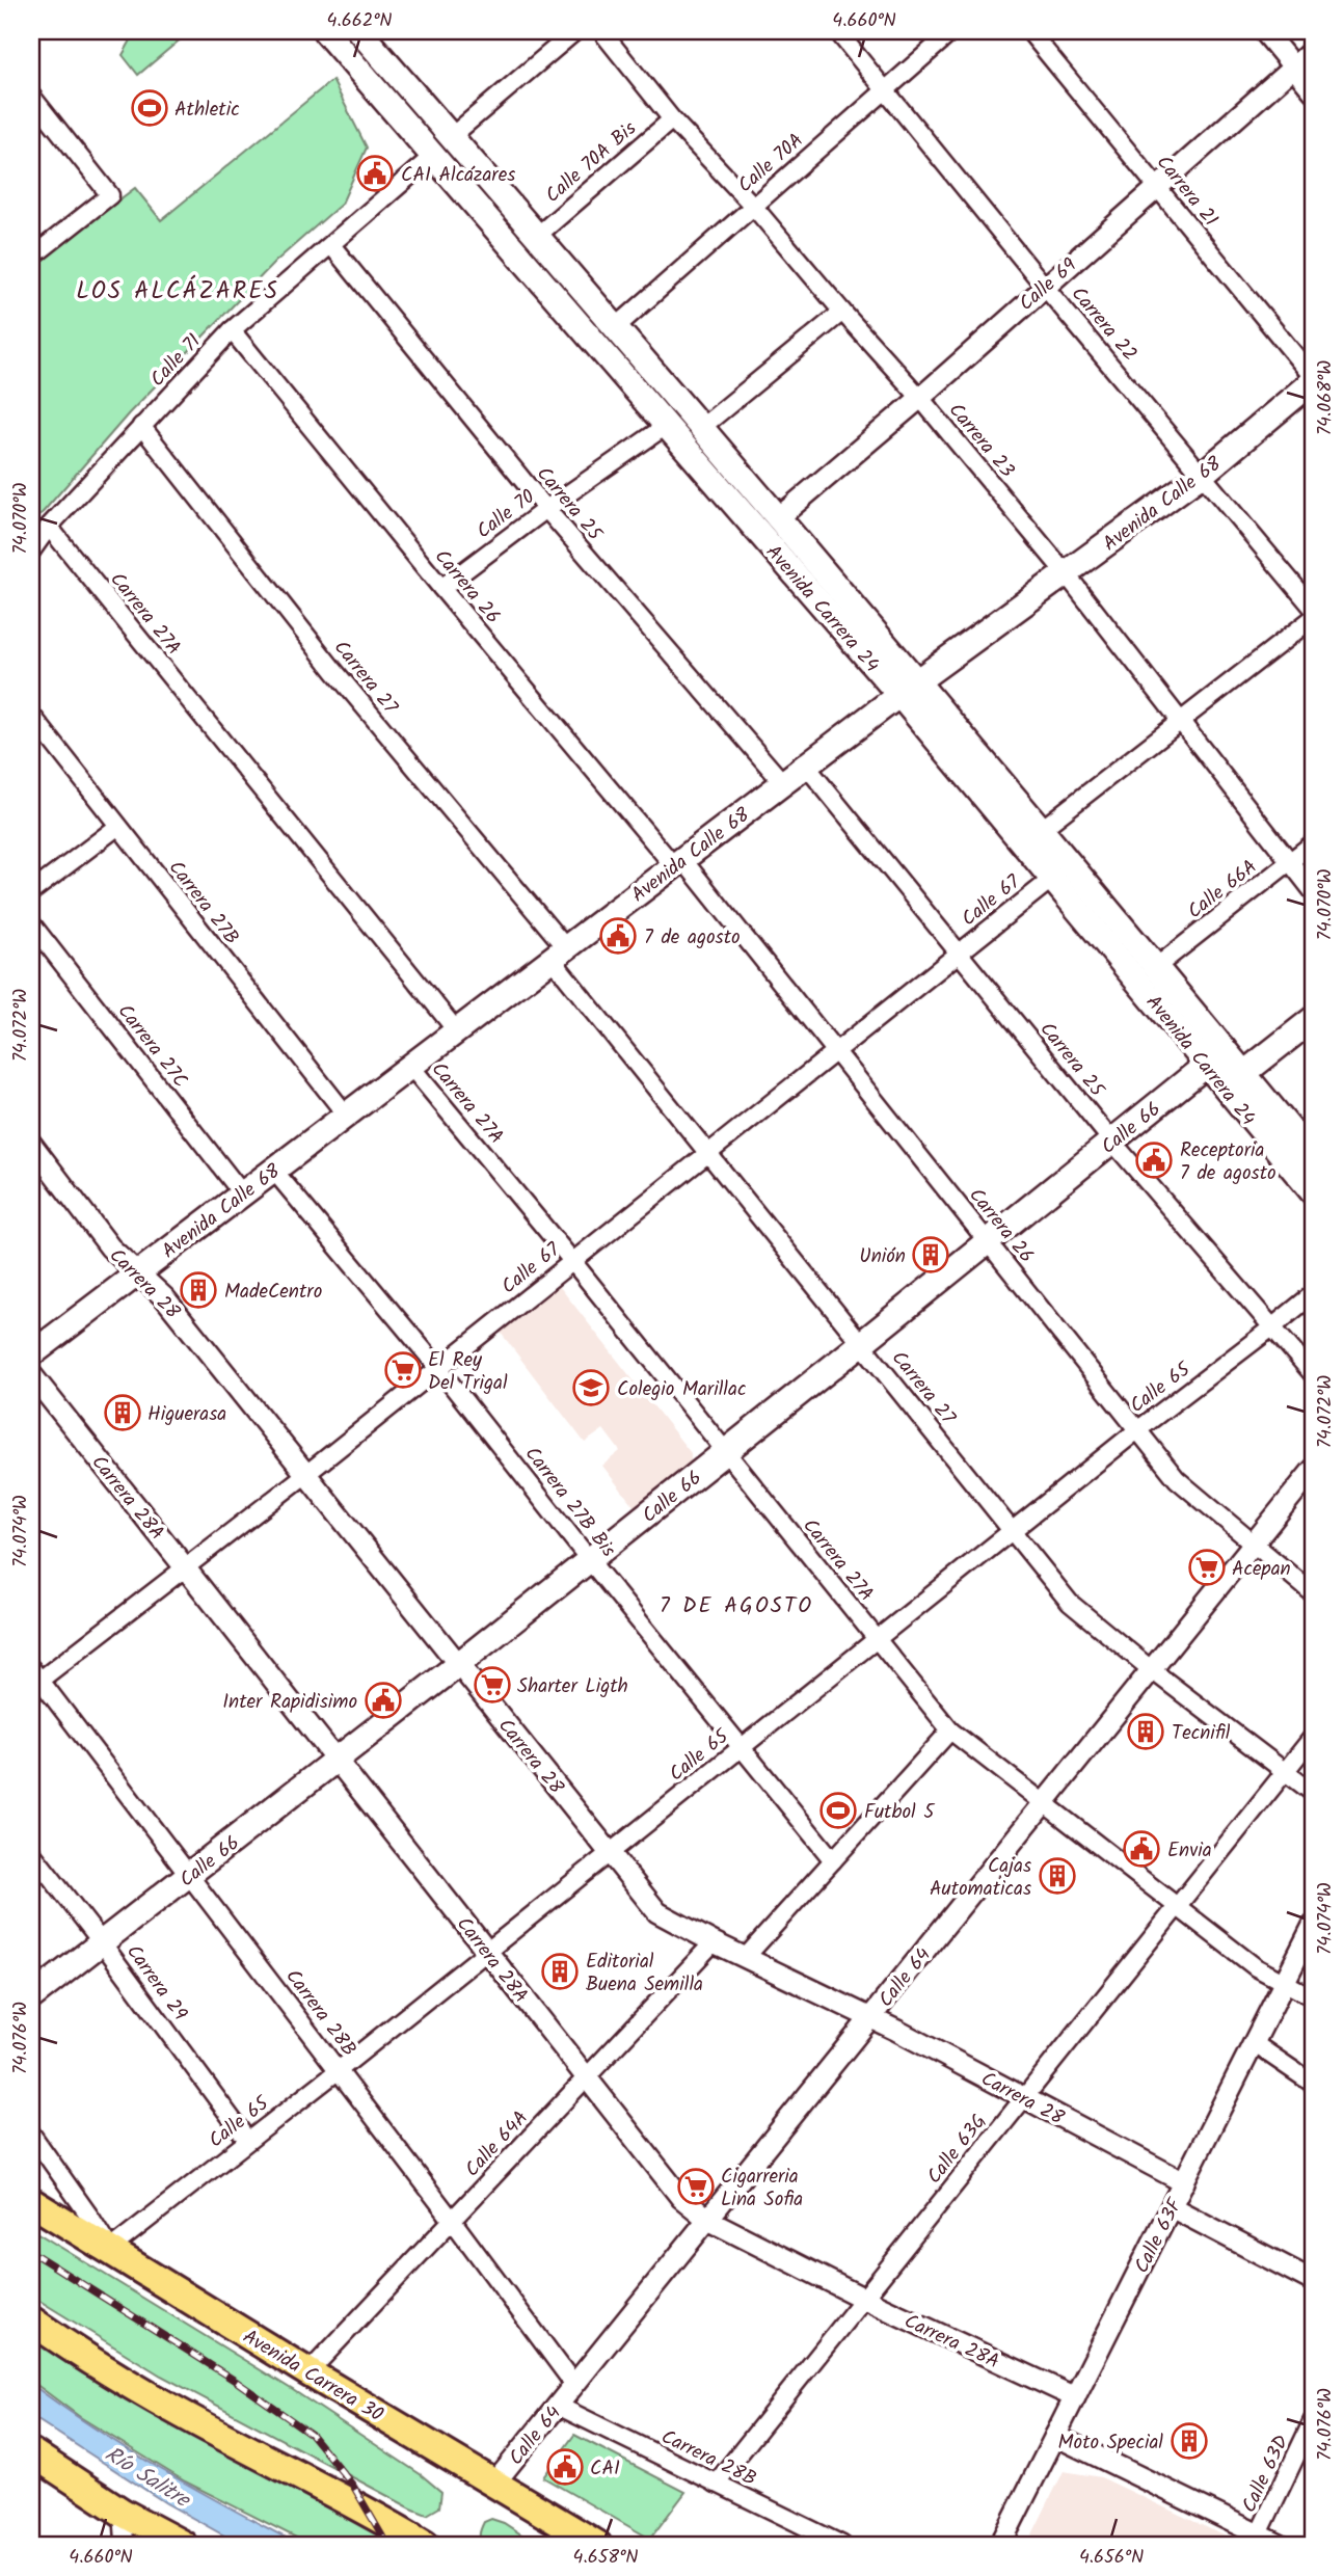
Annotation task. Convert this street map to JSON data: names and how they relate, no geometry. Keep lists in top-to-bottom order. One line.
{"streets":{"highway":["Avenida Carrera 30"],"main road":["Avenida Calle 68","Avenida Carrera 24","Calle 66"],"street":["Calle 70A Bis","Calle 70A","Carrera 21","Calle 69","Carrera 22","Calle 71","Carrera 23","Carrera 25","Calle 70","Carrera 26","Carrera 27A","Carrera 27","Calle 66A","Calle 67","Carrera 27B","Carrera 27C","Carrera 28","Calle 65","Carrera 28A","Carrera 27B Bis","Calle 64","Carrera 29","Carrera 28B","Calle 64A","Calle 63G","Calle 63F","Calle 63D"]},"crossings":[["Calle 70A Bis","Carrera 23"],["Calle 70A Bis","Avenida Carrera 24"],["Calle 70A","Carrera 22"],["Calle 70A","Carrera 23"],["Calle 70A","Avenida Carrera 24"],["Carrera 21","Calle 69"],["Carrera 21","Avenida Calle 68"],["Calle 69","Carrera 22"],["Calle 69","Carrera 23"],["Calle 69","Avenida Carrera 24"],["Carrera 22","Avenida Calle 68"],["Calle 71","Carrera 25"],["Calle 71","Carrera 26"],["Calle 71","Avenida Carrera 24"],["Calle 71","Carrera 27A"],["Calle 71","Carrera 27"],["Carrera 23","Avenida Calle 68"],["Carrera 23","Calle 66A"],["Carrera 25","Avenida Calle 68"],["Carrera 25","Calle 70"],["Carrera 25","Calle 67"],["Carrera 25","Calle 66"],["Carrera 25","Calle 65"],["Avenida Calle 68","Carrera 26"],["Avenida Calle 68","Avenida Carrera 24"],["Avenida Calle 68","Carrera 27A"],["Avenida Calle 68","Carrera 27"],["Avenida Calle 68","Carrera 27B"],["Avenida Calle 68","Carrera 27C"],["Avenida Calle 68","Carrera 28"],["Avenida Calle 68","Carrera 27B Bis"],["Calle 70","Carrera 26"],["Calle 70","Avenida Carrera 24"],["Carrera 26","Calle 67"],["Carrera 26","Calle 66"],["Carrera 26","Calle 65"],["Carrera 26","Calle 64"],["Avenida Carrera 24","Calle 66A"],["Avenida Carrera 24","Calle 67"],["Avenida Carrera 24","Calle 66"],["Carrera 27A","Calle 67"],["Carrera 27A","Calle 66"],["Carrera 27A","Calle 65"],["Carrera 27A","Calle 64"],["Carrera 27A","Calle 63G"],["Carrera 27A","Calle 63F"],["Carrera 27","Calle 67"],["Carrera 27","Calle 66"],["Carrera 27","Calle 65"],["Carrera 27","Calle 64"],["Carrera 27","Calle 63G"],["Calle 67","Carrera 28"],["Calle 67","Carrera 28A"],["Calle 67","Carrera 27B Bis"],["Calle 67","Carrera 28B"],["Calle 66","Carrera 28"],["Calle 66","Carrera 28A"],["Calle 66","Carrera 27B Bis"],["Calle 66","Carrera 29"],["Calle 66","Carrera 28B"],["Carrera 28","Calle 65"],["Carrera 28","Calle 64"],["Carrera 28","Calle 64A"],["Carrera 28","Calle 63G"],["Carrera 28","Calle 63F"],["Calle 65","Carrera 28A"],["Calle 65","Carrera 27B Bis"],["Calle 65","Carrera 29"],["Calle 65","Carrera 28B"],["Calle 65","Avenida Carrera 30"],["Carrera 28A","Calle 64"],["Carrera 28A","Calle 64A"],["Carrera 28A","Calle 63G"],["Carrera 28A","Calle 63F"],["Calle 64","Carrera 28B"],["Calle 64","Avenida Carrera 30"],["Carrera 28B","Calle 64A"],["Carrera 28B","Calle 63G"],["Calle 64A","Avenida Carrera 30"]],"districts":["LOS ALCÁZARES","7 DE AGOSTO"],"water":["Río Salitre"],"places":{"sports":["Athletic","Futbol 5"],"public building":["CAI Alcázares","7 de agosto","Receptoria 7 de agosto","Inter Rapidisimo","Envia","CAI"],"building":["Unión","MadeCentro","Higuerasa","Tecnifil","Cajas Automaticas","Editorial Buena Semilla","Moto Special"],"supermarket":["El Rey Del Trigal","Acepan","Sharter Ligth","Cigarreria Lina Sofia"],"school or university":["Colegio Marillac"]},"coordinates":["4.662°N","4.660°N","74.068°W","74.070°W","74.072°W","74.074°W","74.076°W","4.658°N","4.656°N"]}
